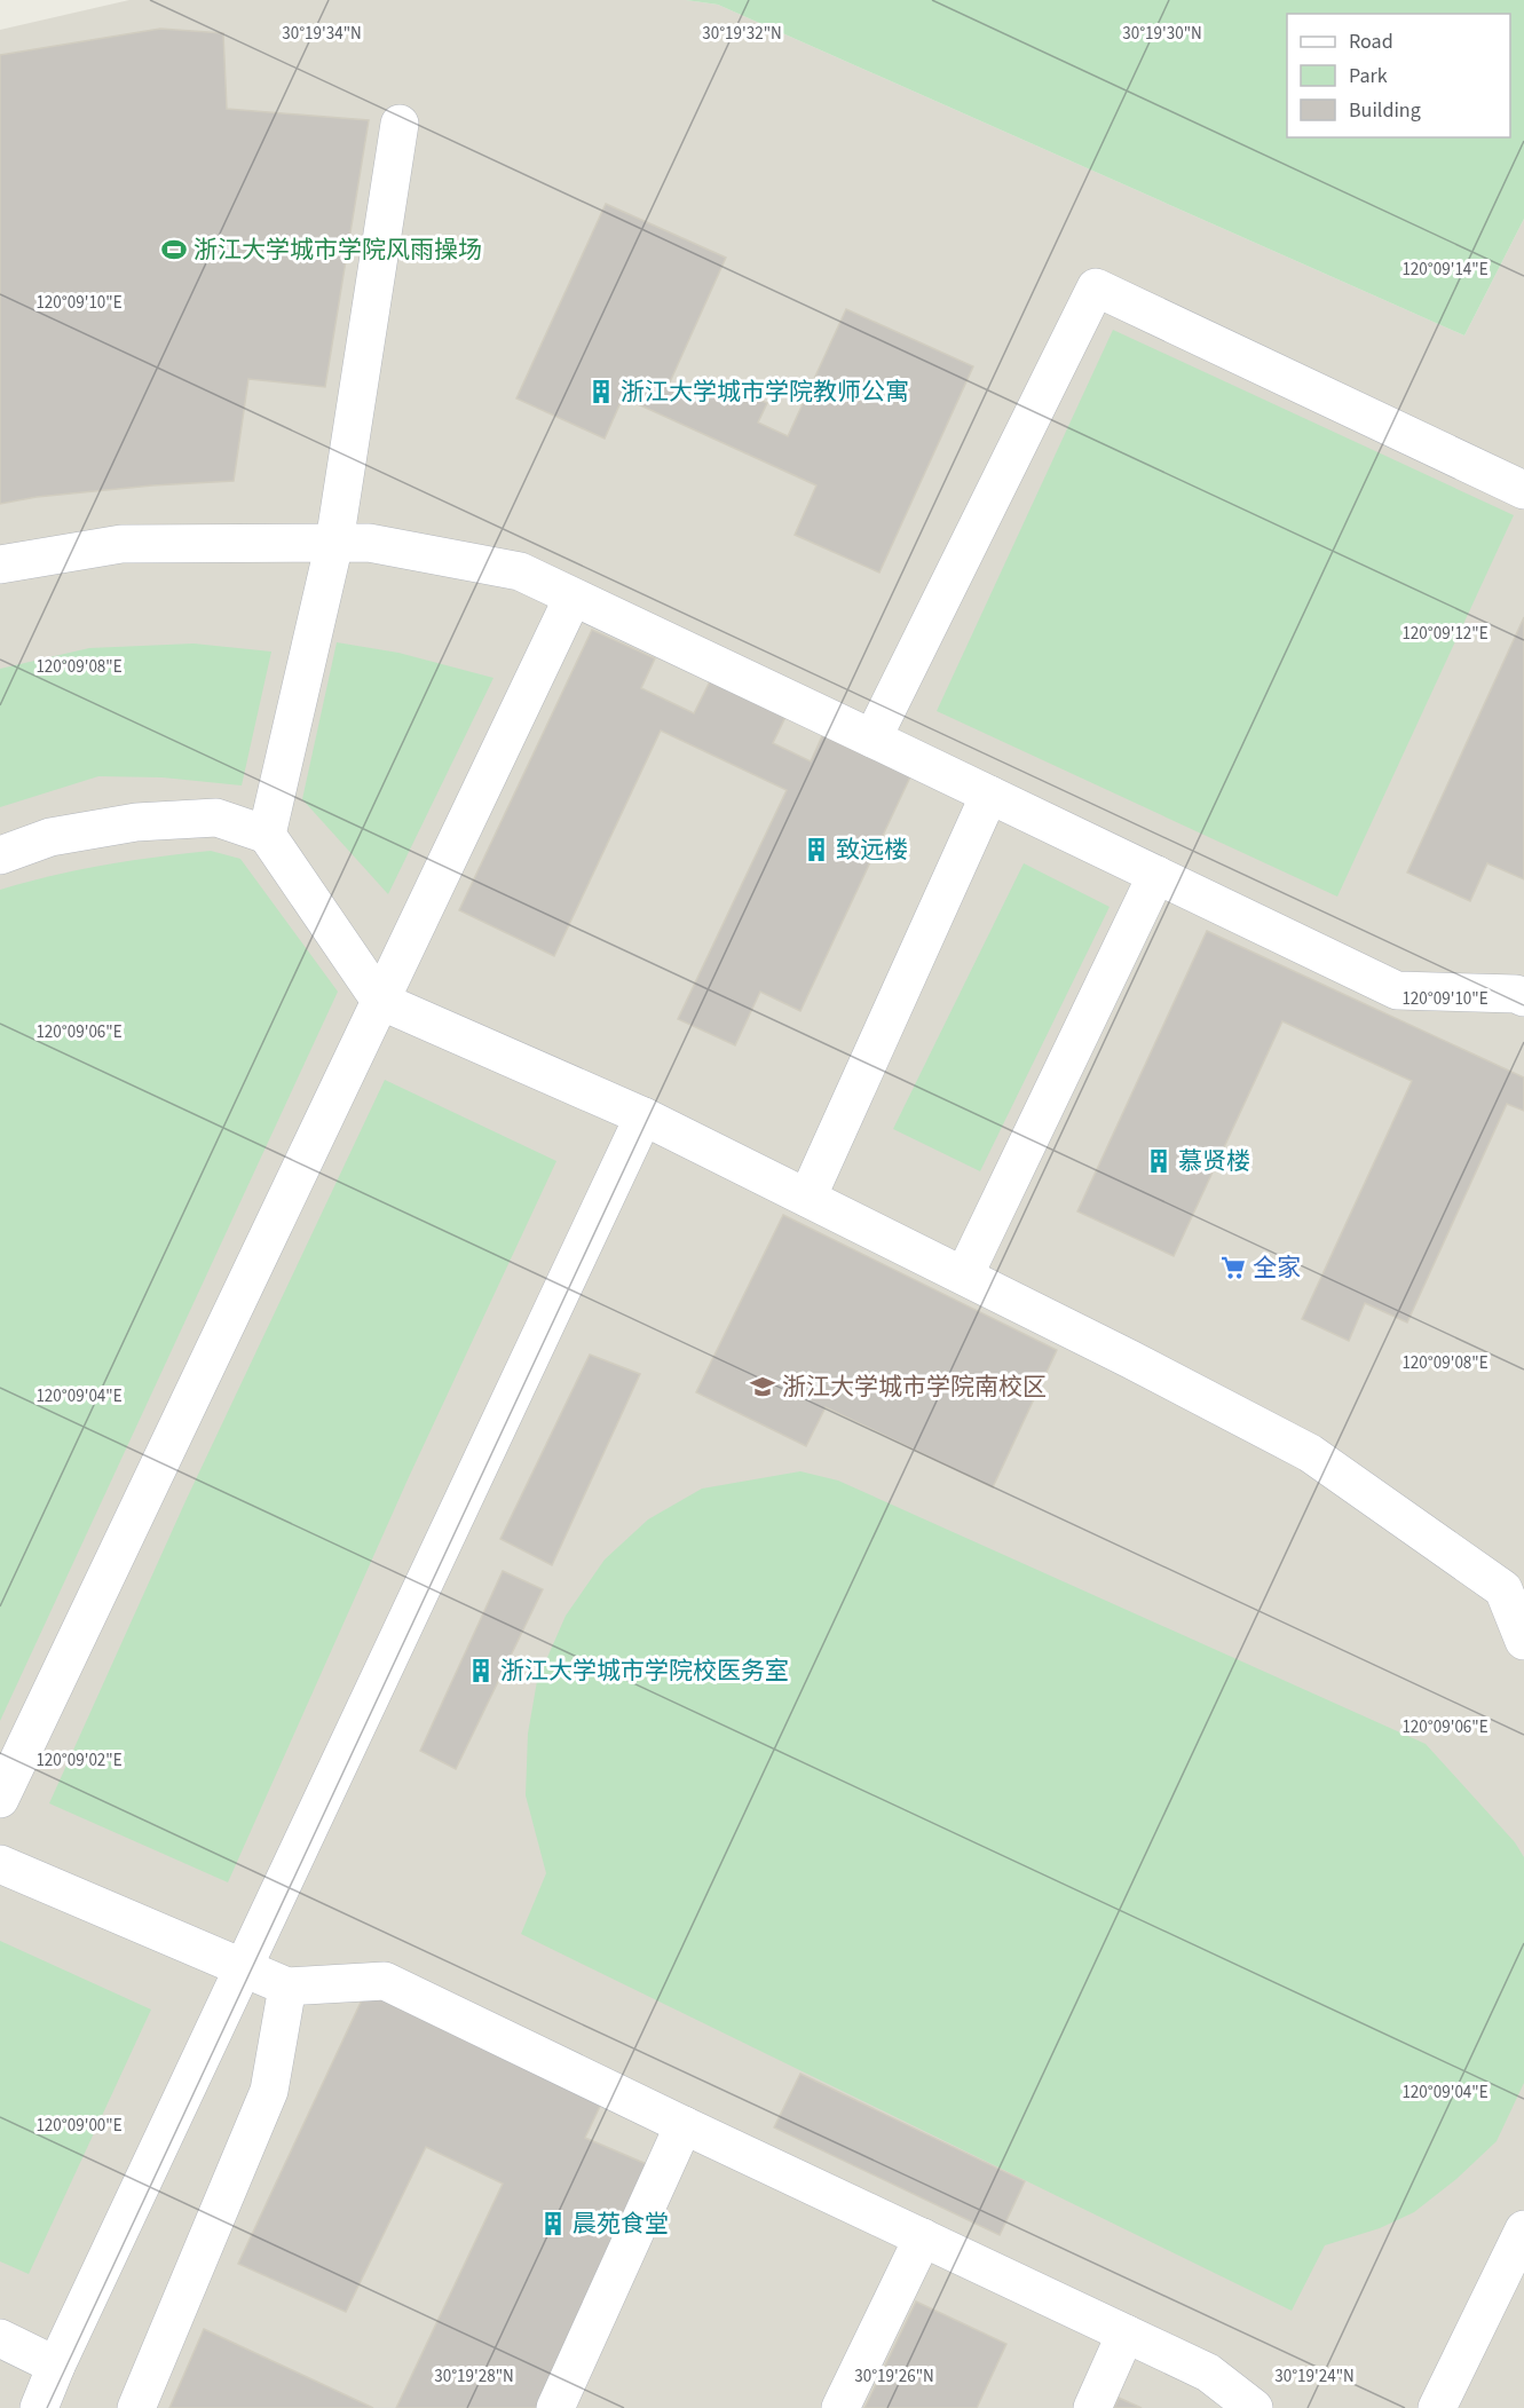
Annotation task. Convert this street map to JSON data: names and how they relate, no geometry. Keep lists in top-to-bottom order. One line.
{"places":{"sports":["浙江大学城市学院风雨操场"],"building":["浙江大学城市学院教师公寓","致远楼","慕贤楼","浙江大学城市学院校医务室","晨苑食堂"],"supermarket":["全家"],"school or university":["浙江大学城市学院南校区"]},"legend":["Road","Park","Building"],"coordinates":["30°19'34\"N","30°19'32\"N","30°19'30\"N","120°09'14\"E","120°09'10\"E","120°09'12\"E","120°09'08\"E","120°09'06\"E","120°09'04\"E","120°09'02\"E","120°09'00\"E","30°19'28\"N","30°19'26\"N","30°19'24\"N"]}
